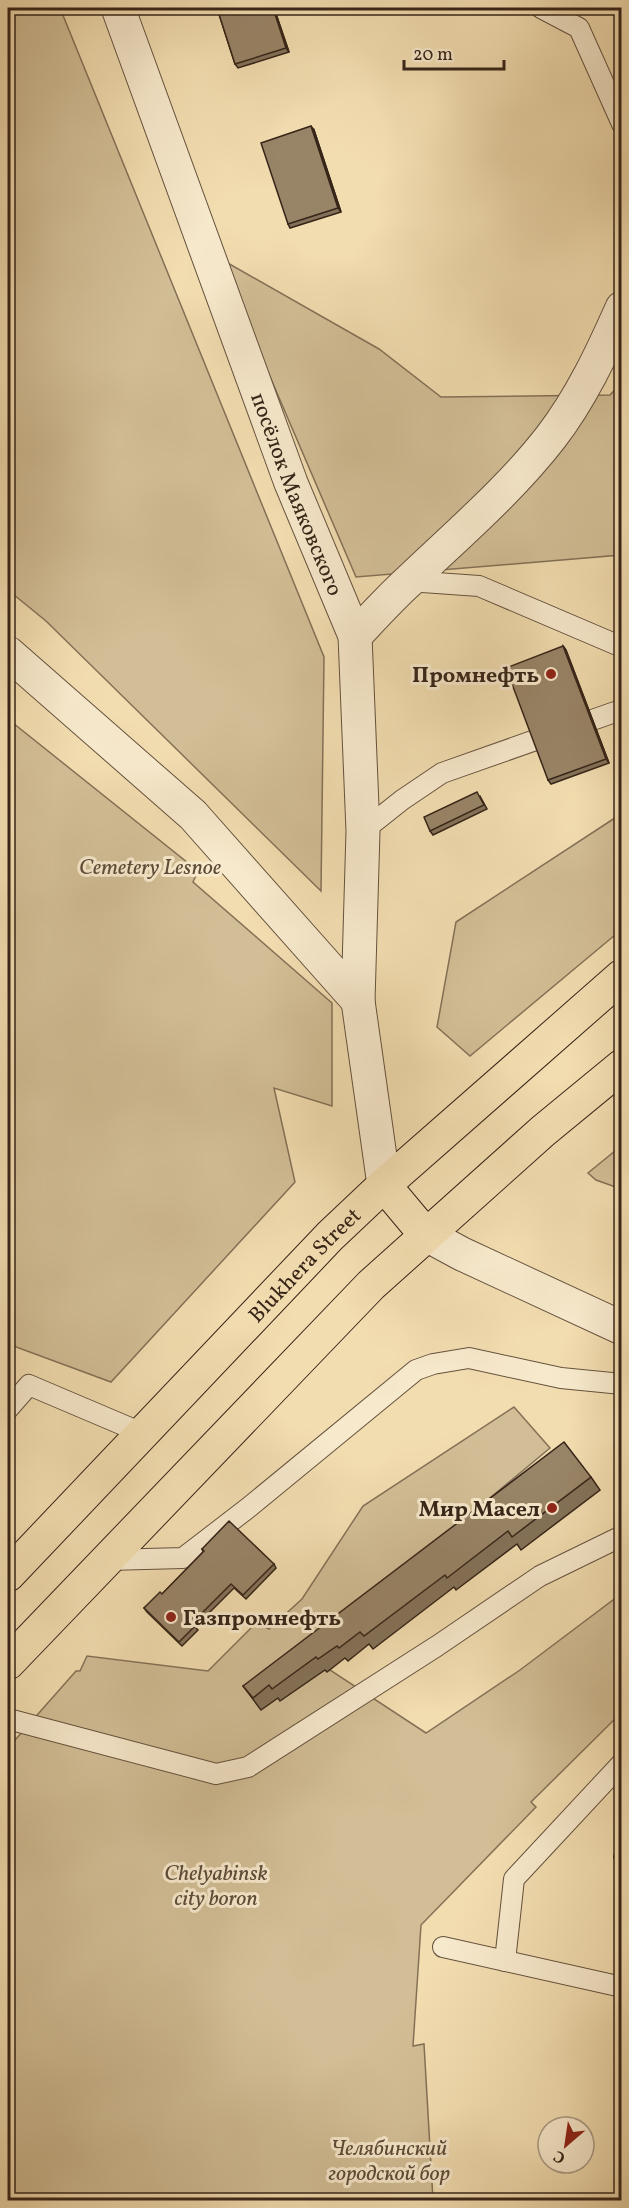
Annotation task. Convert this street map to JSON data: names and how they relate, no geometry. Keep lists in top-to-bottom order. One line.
{"streets":{"main road":["Blukhera Street"],"street":["посёлок Маяковского"]},"crossings":[["посёлок Маяковского","Blukhera Street"]],"parks":["Cemetery Lesnoe","Chelyabinsk city boron","Челябинский городской бор"],"places":["Промнефть","Мир Масел","Газпромнефть"],"scale_bar":"20 m","north":"bottom left"}
